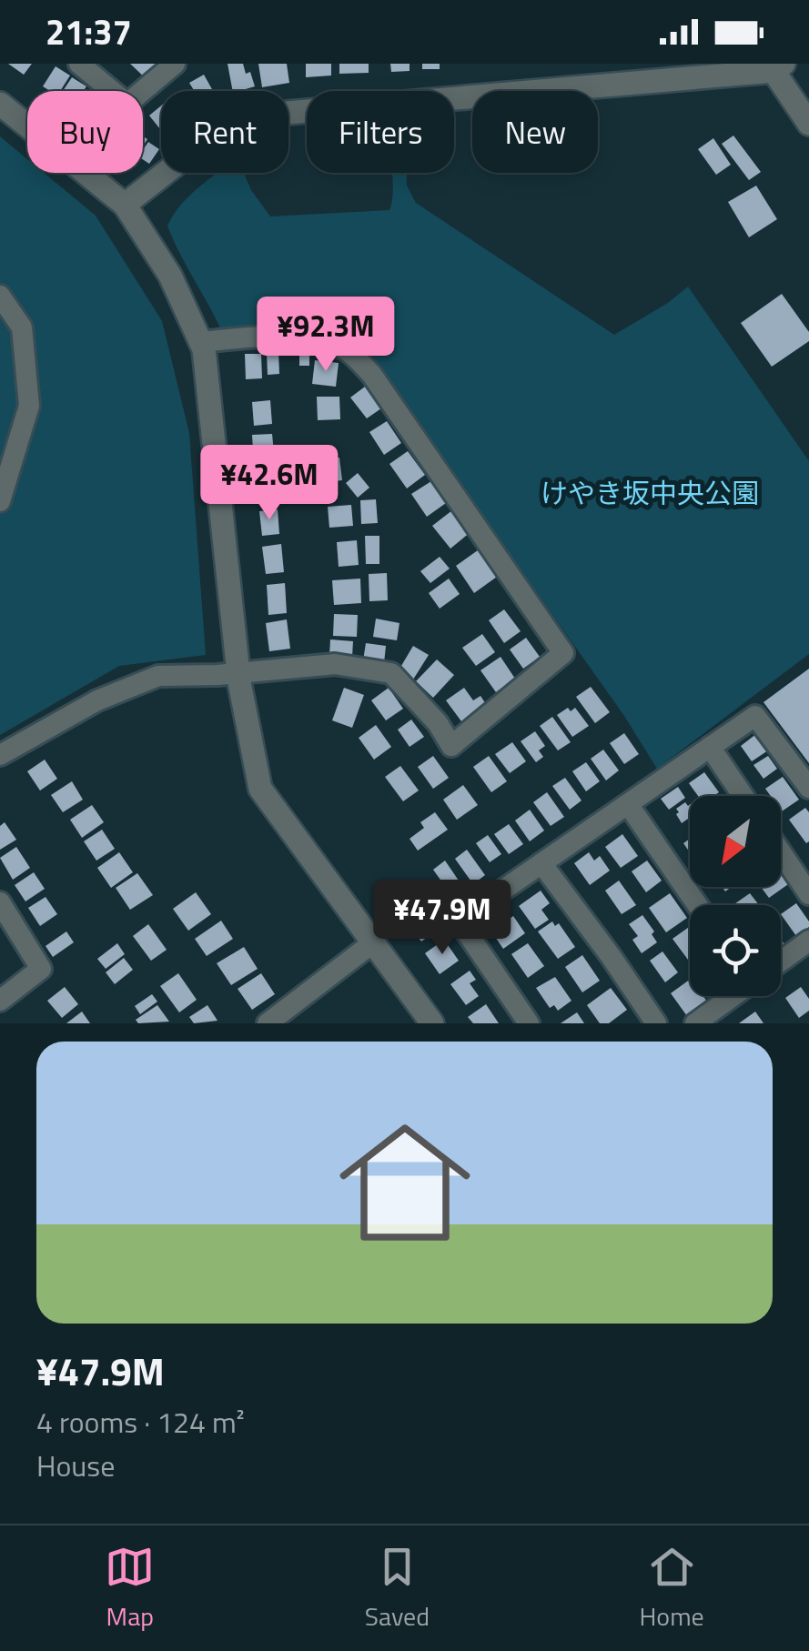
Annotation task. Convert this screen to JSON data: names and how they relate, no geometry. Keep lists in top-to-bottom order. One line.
{"parks":["けやき坂中央公園"],"north":"bottom left","page":{"status":"21:37","chip":["Buy","Rent","Filters","New"],"price":["¥92.3M","¥42.6M","¥47.9M"],"list":[{"name":"¥47.9M","note":"4 rooms · 124 m² · House"}],"tabs":["Map","Saved","Home"]}}
